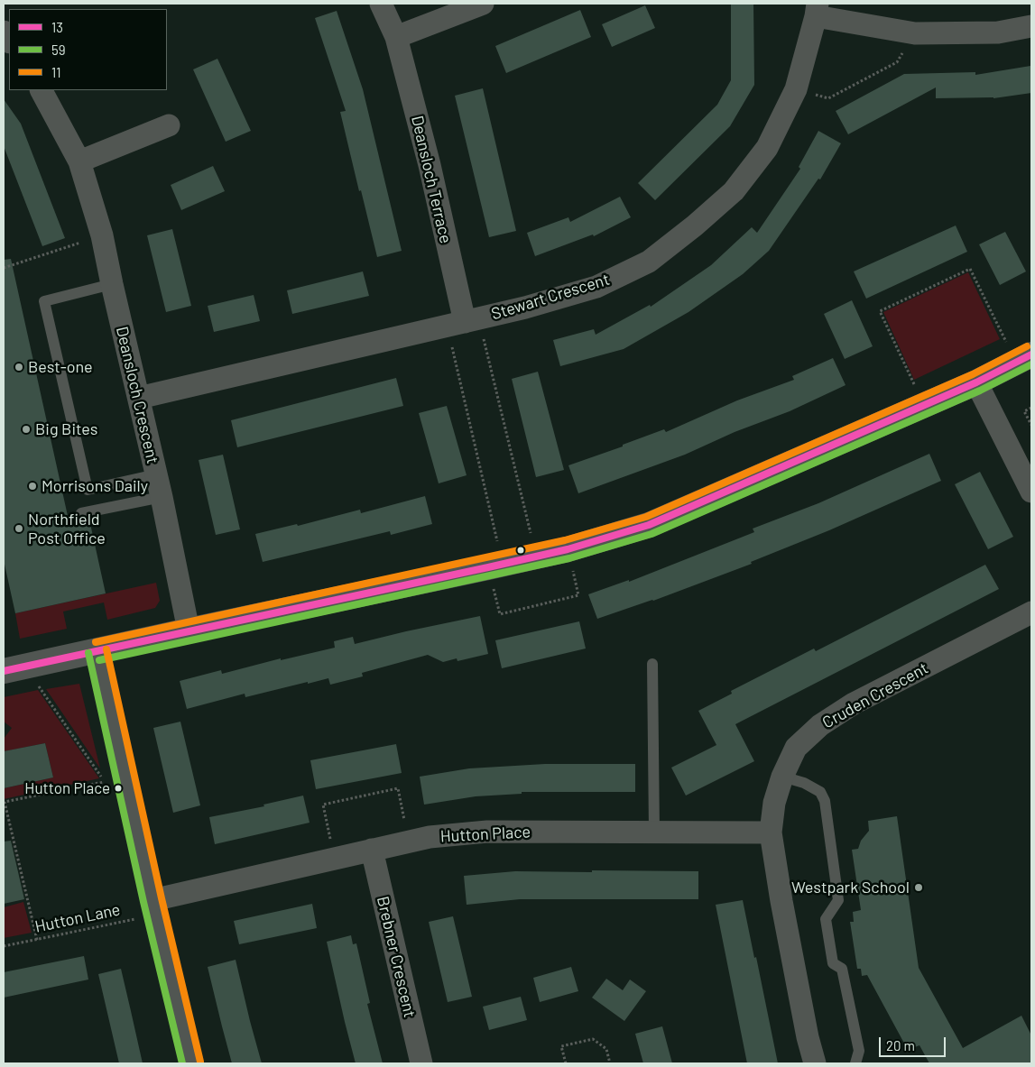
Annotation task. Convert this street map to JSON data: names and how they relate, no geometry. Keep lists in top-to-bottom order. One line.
{"streets":{"street":["Deansloch Terrace","Stewart Crescent","Deansloch Crescent","Cruden Crescent","Hutton Place","Brebner Crescent"],"path":["Hutton Lane"]},"crossings":[["Deansloch Terrace","Stewart Crescent"],["Stewart Crescent","Deansloch Crescent"],["Cruden Crescent","Hutton Place"],["Hutton Place","Hutton Lane"],["Hutton Place","Brebner Crescent"]],"places":["Best-one","Big Bites","Morrisons Daily","Northfield Post Office","Hutton Place","Westpark School"],"lines":["transit line 11","transit line 13","transit line 59"],"legend":["13","59","11"],"scale_bar":"20 m"}
